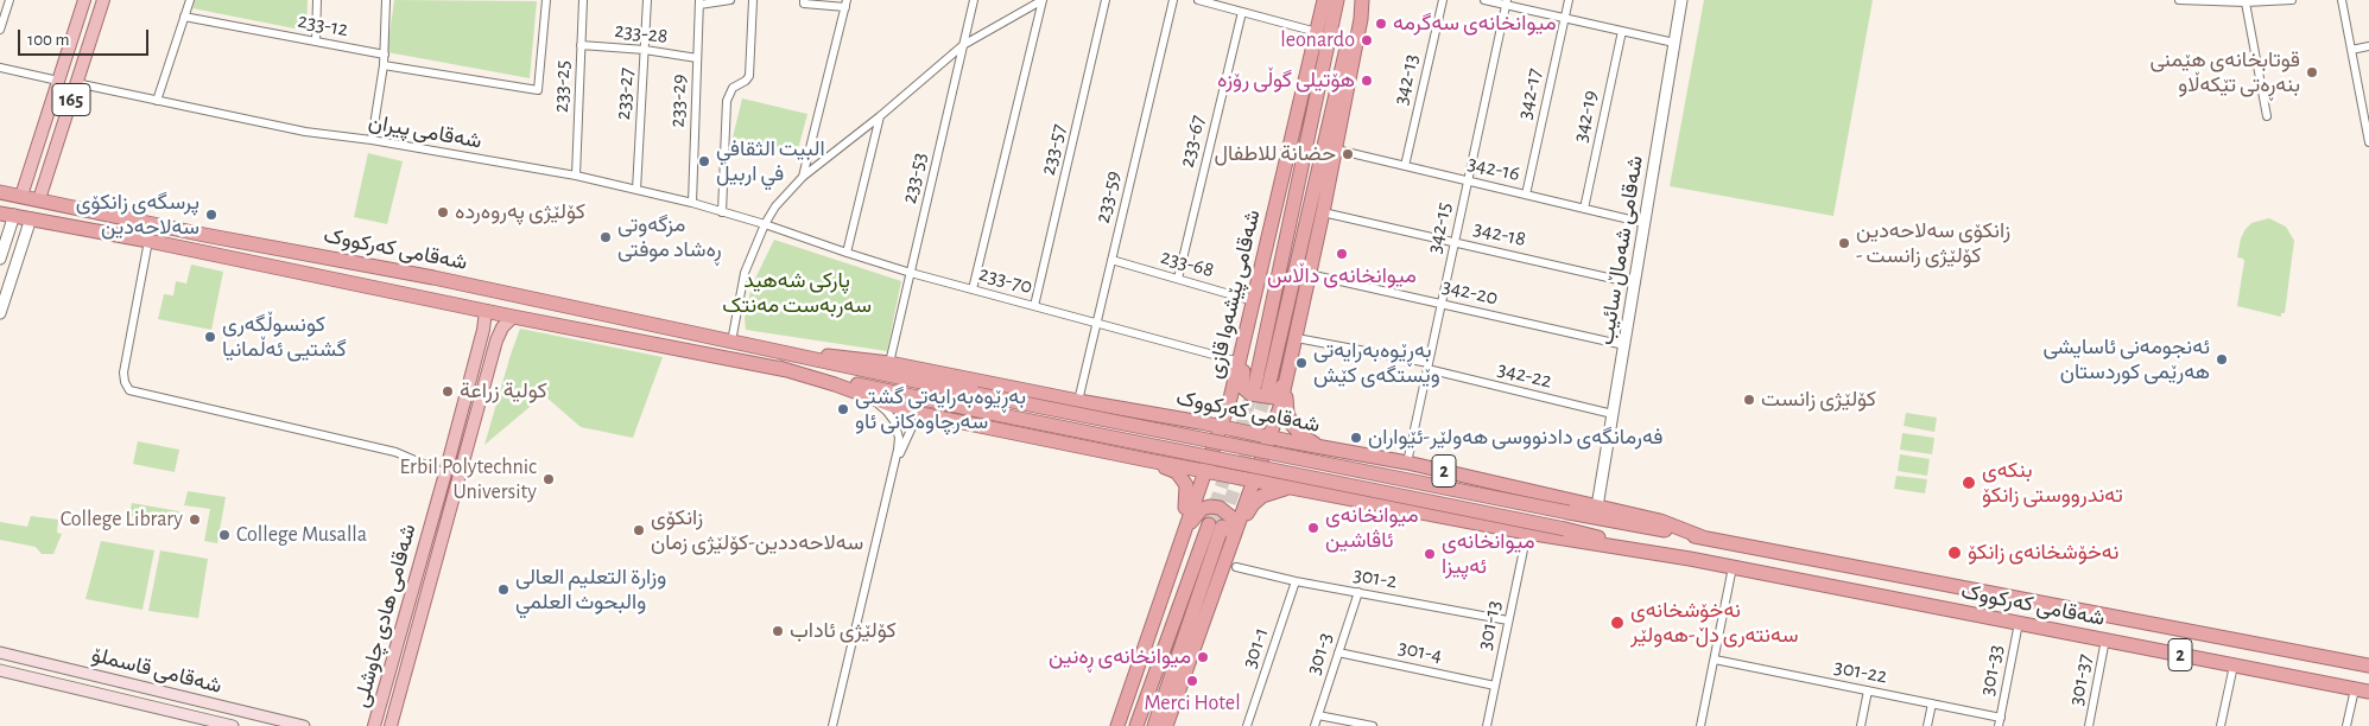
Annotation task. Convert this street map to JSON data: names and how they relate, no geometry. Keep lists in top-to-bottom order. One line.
{"streets":{"highway":["شەقامی کەرکووک","شەقامی پێشەوا قازی","2"],"main road":["165","شەقامی هادی چاوشلی","شەقامی قاسملۆ"],"street":["233-12","233-28","342-13","233-25","233-27","342-17","233-29","342-19","شەقامی پیران","233-67","233-57","342-16","233-53","233-59","342-15","342-18","شەقامی شەماڵ سائیب","233-68","233-70","342-20","342-22","301-2","301-13","301-1","301-4","301-3","301-33","301-22","301-37"]},"crossings":[["233-28","233-25"],["233-28","233-27"],["233-28","233-29"],["342-13","342-16"],["233-25","شەقامی پیران"],["233-27","شەقامی پیران"],["342-17","342-16"],["165","شەقامی پیران"],["165","شەقامی کەرکووک"],["233-29","شەقامی پیران"],["342-19","342-16"],["شەقامی پیران","233-70"],["233-67","233-68"],["233-57","233-70"],["342-16","342-15"],["342-16","شەقامی شەماڵ سائیب"],["233-53","شەقامی کەرکووک"],["233-53","233-70"],["233-59","شەقامی کەرکووک"],["233-59","233-68"],["233-59","233-70"],["342-15","342-18"],["342-15","شەقامی کەرکووک"],["342-15","342-20"],["342-15","342-22"],["342-18","شەقامی شەماڵ سائیب"],["شەقامی کەرکووک","شەقامی شەماڵ سائیب"],["شەقامی کەرکووک","2"],["شەقامی کەرکووک","شەقامی هادی چاوشلی"],["شەقامی کەرکووک","301-13"],["شەقامی کەرکووک","301-33"],["شەقامی کەرکووک","301-37"],["شەقامی شەماڵ سائیب","342-20"],["شەقامی شەماڵ سائیب","342-22"],["233-68","شەقامی پێشەوا قازی"],["233-70","شەقامی پێشەوا قازی"],["2","301-2"],["301-2","301-13"],["301-2","301-1"],["301-2","301-3"],["301-13","301-4"],["301-4","301-3"],["301-33","301-22"]],"parks":["پارکی شەهید سەربەست مەنتک"],"places":["میوانخانەی سەگرمە","leonardo","قوتابخانەی هێمنی بنەڕەتی تێکەڵاو","هۆتیلی گوڵی رۆزه","حضانة للاطفال","البيت الثقافي في اربيل","کۆلێژی پەروەردە","پرسگەی زانکۆی سەلاحەدین","مزگەوتی ڕەشاد موفتی","زانکۆی سەلاحەدین - کۆلێژی زانست","میوانخانەی داڵاس","کونسوڵگەری گشتیی ئەڵمانیا","ئەنجومەنی ئاسایشی هەرێمی کوردستان","بەڕێوەبەرایەتی وێستگەی کێش","كولية زراعة","کۆلێژی زانست","بەڕێوەبەرایەتی گشتی سەرچاوەکانی ئاو","فه‌رمانگه‌ی دادنووسی هه‌ولێر-ئێواران","Erbil Polytechnic University","بنکەی تەندرووستی زانکۆ","College Library","میوانخانەی ئاڤاشین","زانکۆی سەلاحەددین-کۆلێژی زمان","College Musalla","نەخۆشخانەی زانکۆ","میوانخانەی ئەپیزا","وزارة التعليم العالى والبحوث العلمي","نەخۆشخانەی سەنتەری دڵ-هەولێر","کۆلێژی ئاداب","میوانخانەی ڕەنین","Merci Hotel"],"scale_bar":"100 m"}
